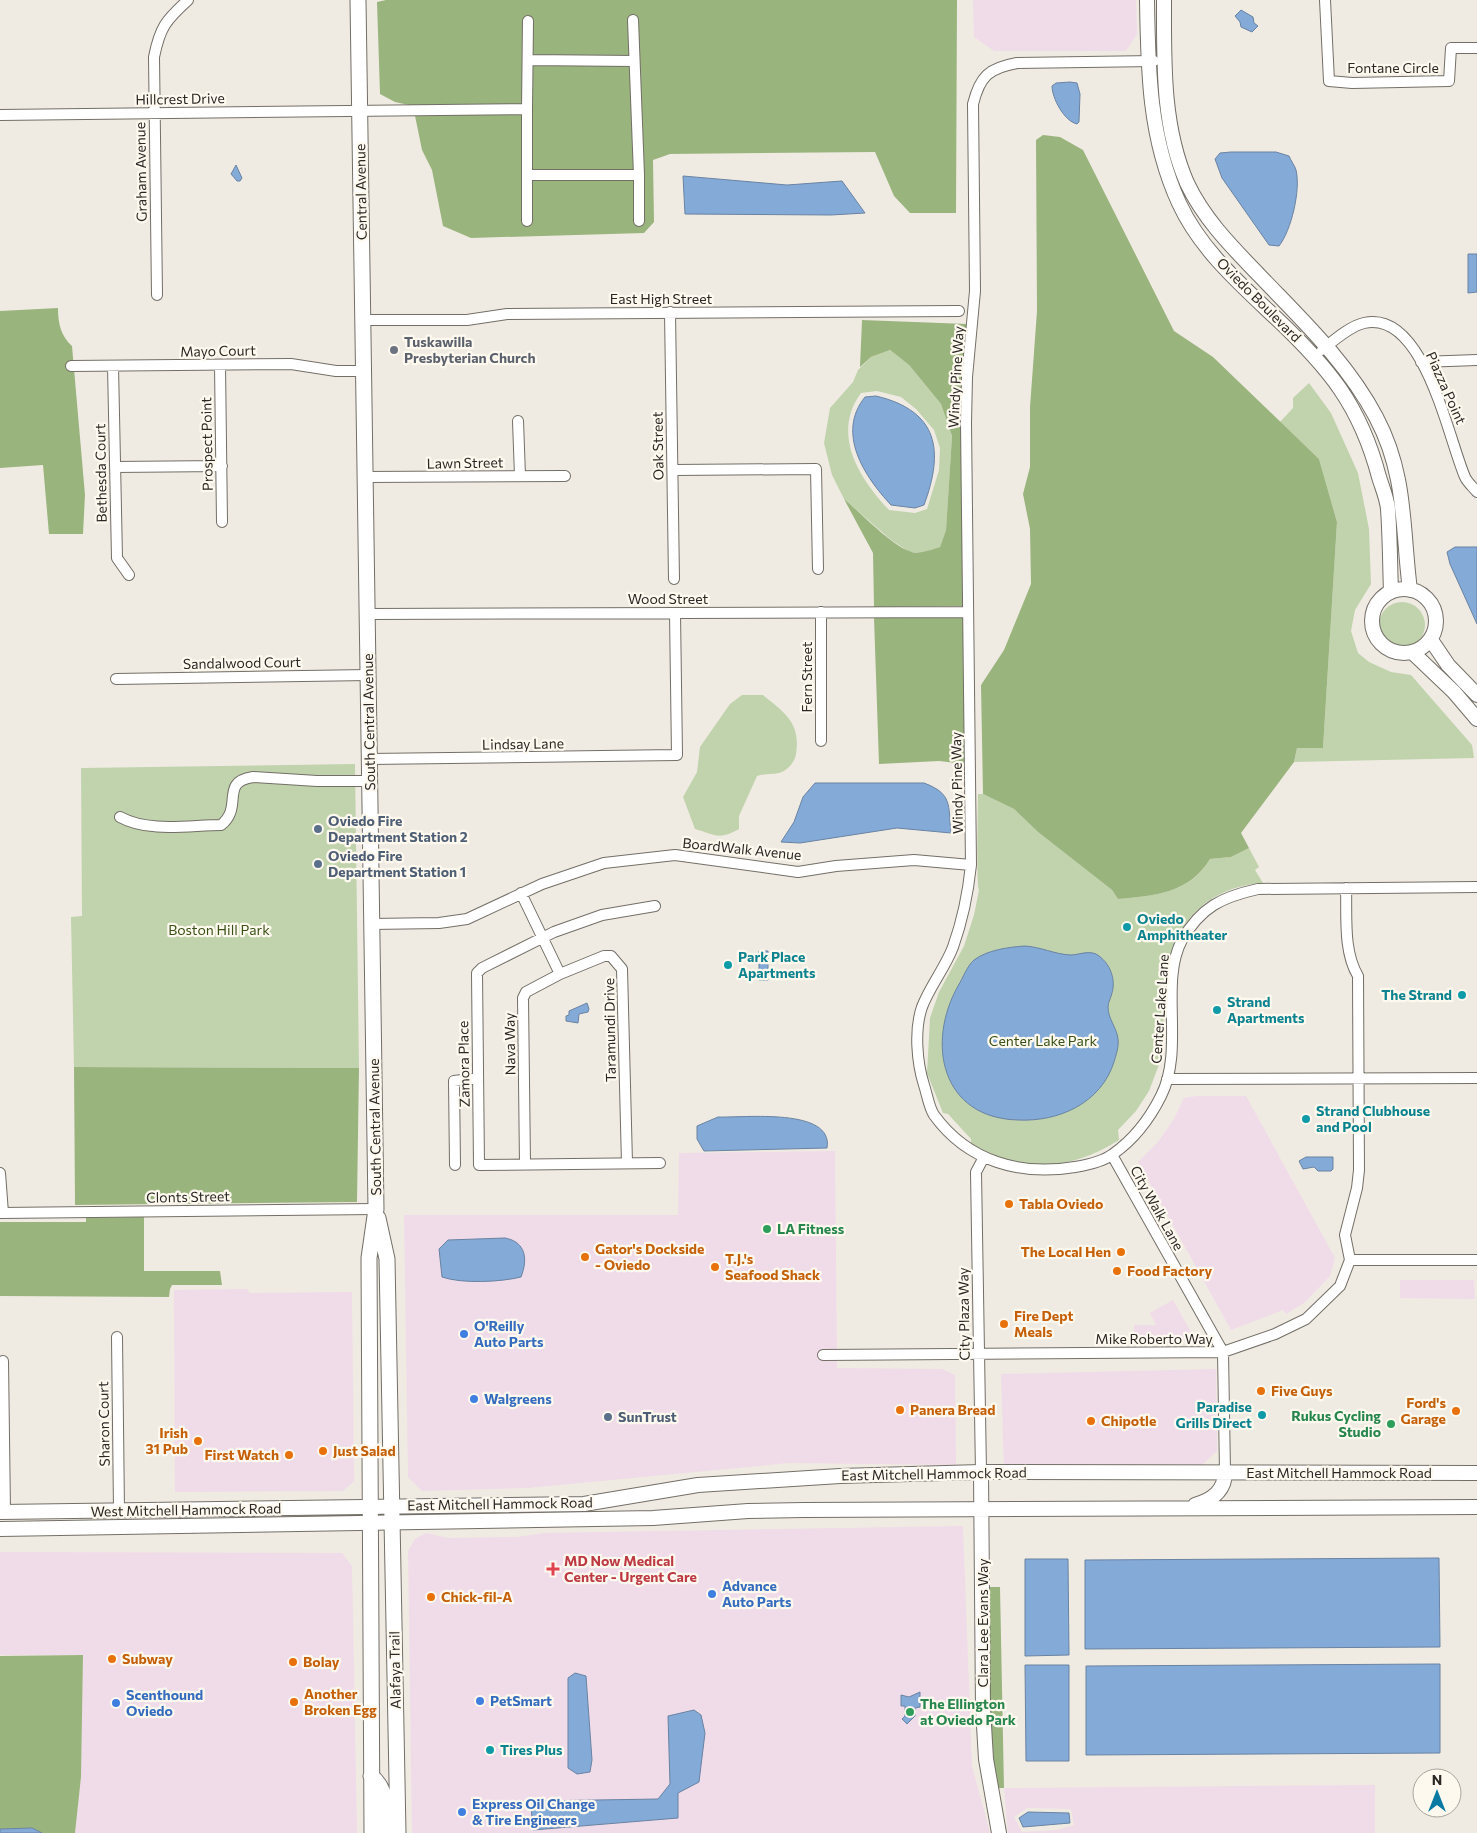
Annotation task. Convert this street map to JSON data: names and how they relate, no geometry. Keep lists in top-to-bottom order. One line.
{"streets":{"main road":["Central Avenue","South Central Avenue","Alafaya Trail"],"street":["Fontane Circle","Hillcrest Drive","Graham Avenue","East High Street","Oviedo Boulevard","Mayo Court","Windy Pine Way","Piazza Point","Prospect Point","Oak Street","Lawn Street","Bethesda Court","Wood Street","Sandalwood Court","Fern Street","Lindsay Lane","BoardWalk Avenue","Center Lake Lane","Taramundi Drive","Nava Way","Zamora Place","Clonts Street","City Walk Lane","City Plaza Way","Mike Roberto Way","Sharon Court","East Mitchell Hammock Road","West Mitchell Hammock Road","Clara Lee Evans Way"]},"crossings":[["Hillcrest Drive","Graham Avenue"],["Hillcrest Drive","Central Avenue"],["Central Avenue","East High Street"],["Central Avenue","Mayo Court"],["Central Avenue","South Central Avenue"],["East High Street","Oak Street"],["Oviedo Boulevard","Windy Pine Way"],["Oviedo Boulevard","Piazza Point"],["Mayo Court","Prospect Point"],["Mayo Court","Bethesda Court"],["Mayo Court","South Central Avenue"],["Windy Pine Way","Wood Street"],["Windy Pine Way","BoardWalk Avenue"],["Windy Pine Way","Center Lake Lane"],["Lawn Street","South Central Avenue"],["Wood Street","Fern Street"],["Wood Street","South Central Avenue"],["Wood Street","Lindsay Lane"],["Sandalwood Court","South Central Avenue"],["South Central Avenue","Lindsay Lane"],["South Central Avenue","BoardWalk Avenue"],["South Central Avenue","Clonts Street"],["South Central Avenue","East Mitchell Hammock Road"],["South Central Avenue","West Mitchell Hammock Road"],["South Central Avenue","Alafaya Trail"],["BoardWalk Avenue","Center Lake Lane"],["Center Lake Lane","City Walk Lane"],["Center Lake Lane","City Plaza Way"],["Taramundi Drive","Nava Way"],["Taramundi Drive","Zamora Place"],["Nava Way","Zamora Place"],["City Walk Lane","Mike Roberto Way"],["City Plaza Way","Mike Roberto Way"],["City Plaza Way","East Mitchell Hammock Road"],["City Plaza Way","Clara Lee Evans Way"],["Sharon Court","West Mitchell Hammock Road"],["East Mitchell Hammock Road","West Mitchell Hammock Road"],["East Mitchell Hammock Road","Clara Lee Evans Way"],["East Mitchell Hammock Road","Alafaya Trail"],["West Mitchell Hammock Road","Alafaya Trail"]],"parks":["Boston Hill Park","Center Lake Park"],"places":{"other":["Tuskawilla Presbyterian Church","Oviedo Fire Department Station 2","Oviedo Fire Department Station 1","Oviedo Amphitheater","Park Place Apartments","The Strand","Strand Apartments","Strand Clubhouse and Pool","Tabla Oviedo","LA Fitness","The Local Hen","Gator's Dockside - Oviedo","T.J.'s Seafood Shack","Food Factory","Fire Dept Meals","O'Reilly Auto Parts","Five Guys","Walgreens","Panera Bread","Ford's Garage","Paradise Grills Direct","SunTrust","Chipotle","Rukus Cycling Studio","Irish 31 Pub","Just Salad","First Watch","Advance Auto Parts","Chick-fil-A","Subway","Bolay","PetSmart","Another Broken Egg","Scenthound Oviedo","The Ellington at Oviedo Park","Tires Plus","Express Oil Change & Tire Engineers"],"health":["MD Now Medical Center - Urgent Care"]},"north":"top"}
